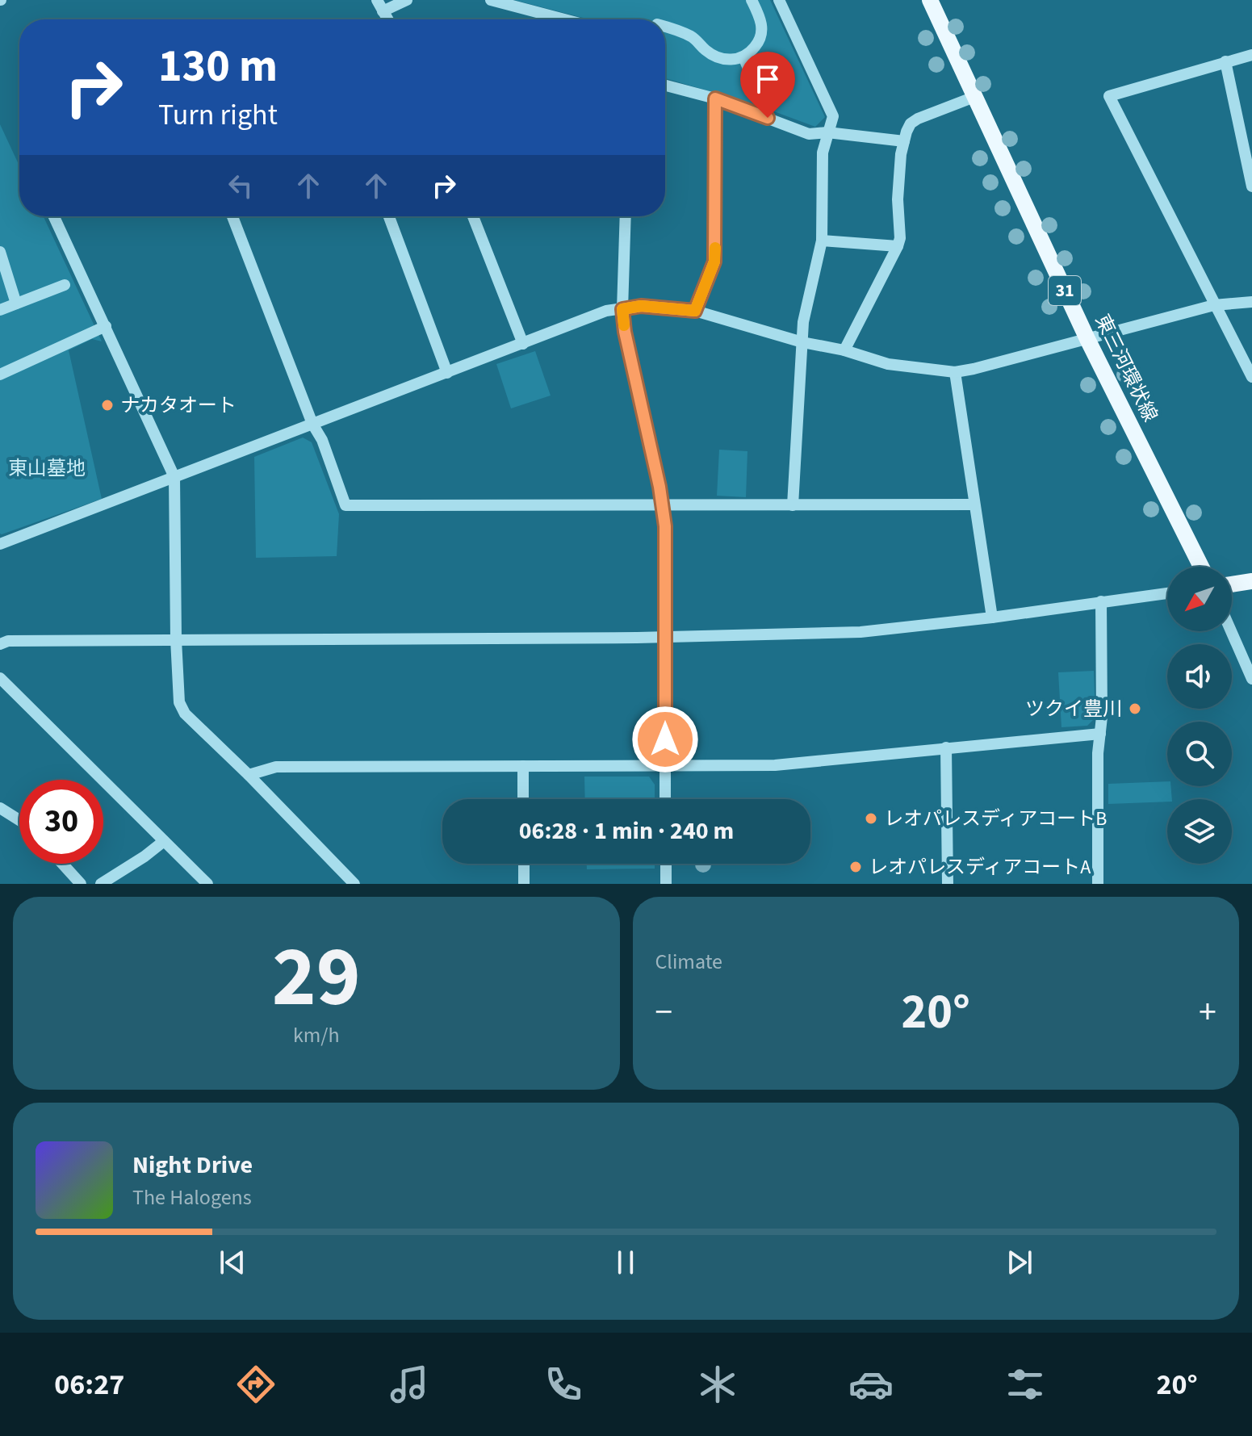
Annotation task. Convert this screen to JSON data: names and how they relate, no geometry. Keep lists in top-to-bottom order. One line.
{"streets":{"main road":["31","東三河環状線"]},"parks":["東山墓地"],"places":["ナカタオート","ツクイ豊川","レオパレスディアコートB","レオパレスディアコートA"],"north":"bottom left","page":{"turn":["130 m","Turn right"],"limit":"30","trip":"06:28 · 1 min · 240 m","tile":[["29","km/h"],"Climate"],"heat":["−","20°","+"],"song":["Night Drive","The Halogens"],"tabs":["06:27","20°"]}}
